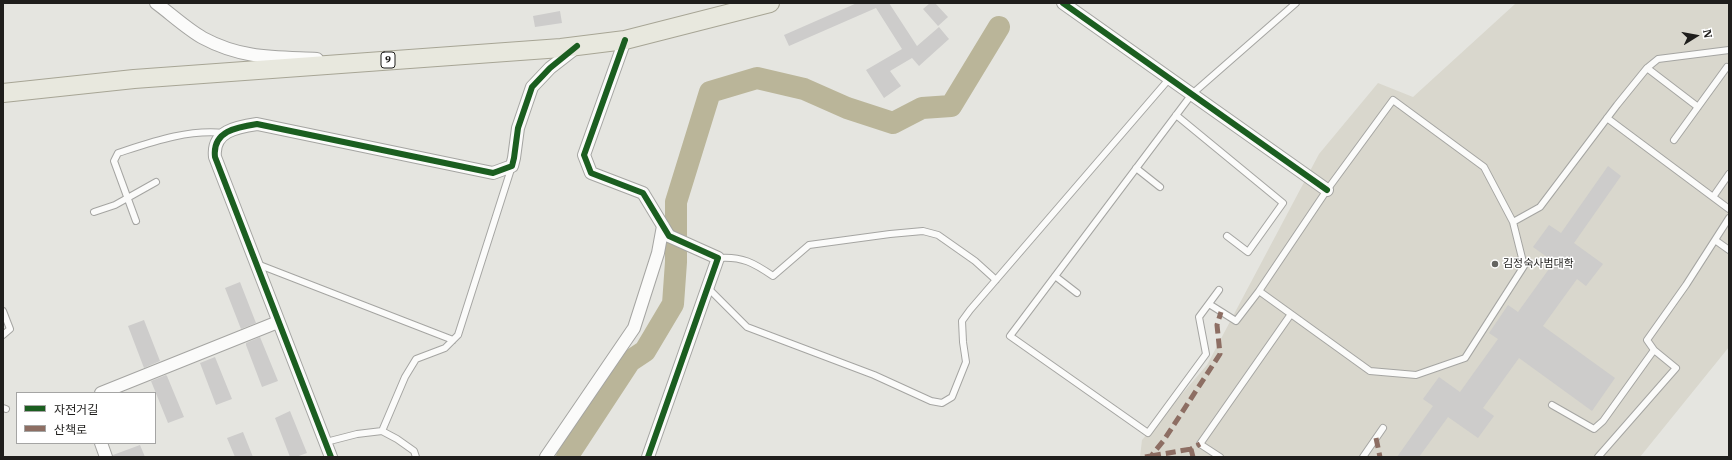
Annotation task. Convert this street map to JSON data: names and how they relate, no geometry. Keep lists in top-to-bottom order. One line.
{"streets":{"main road":["9"]},"places":["김정숙사범대학"],"legend":["자전거길","산책로"],"north":"right"}
